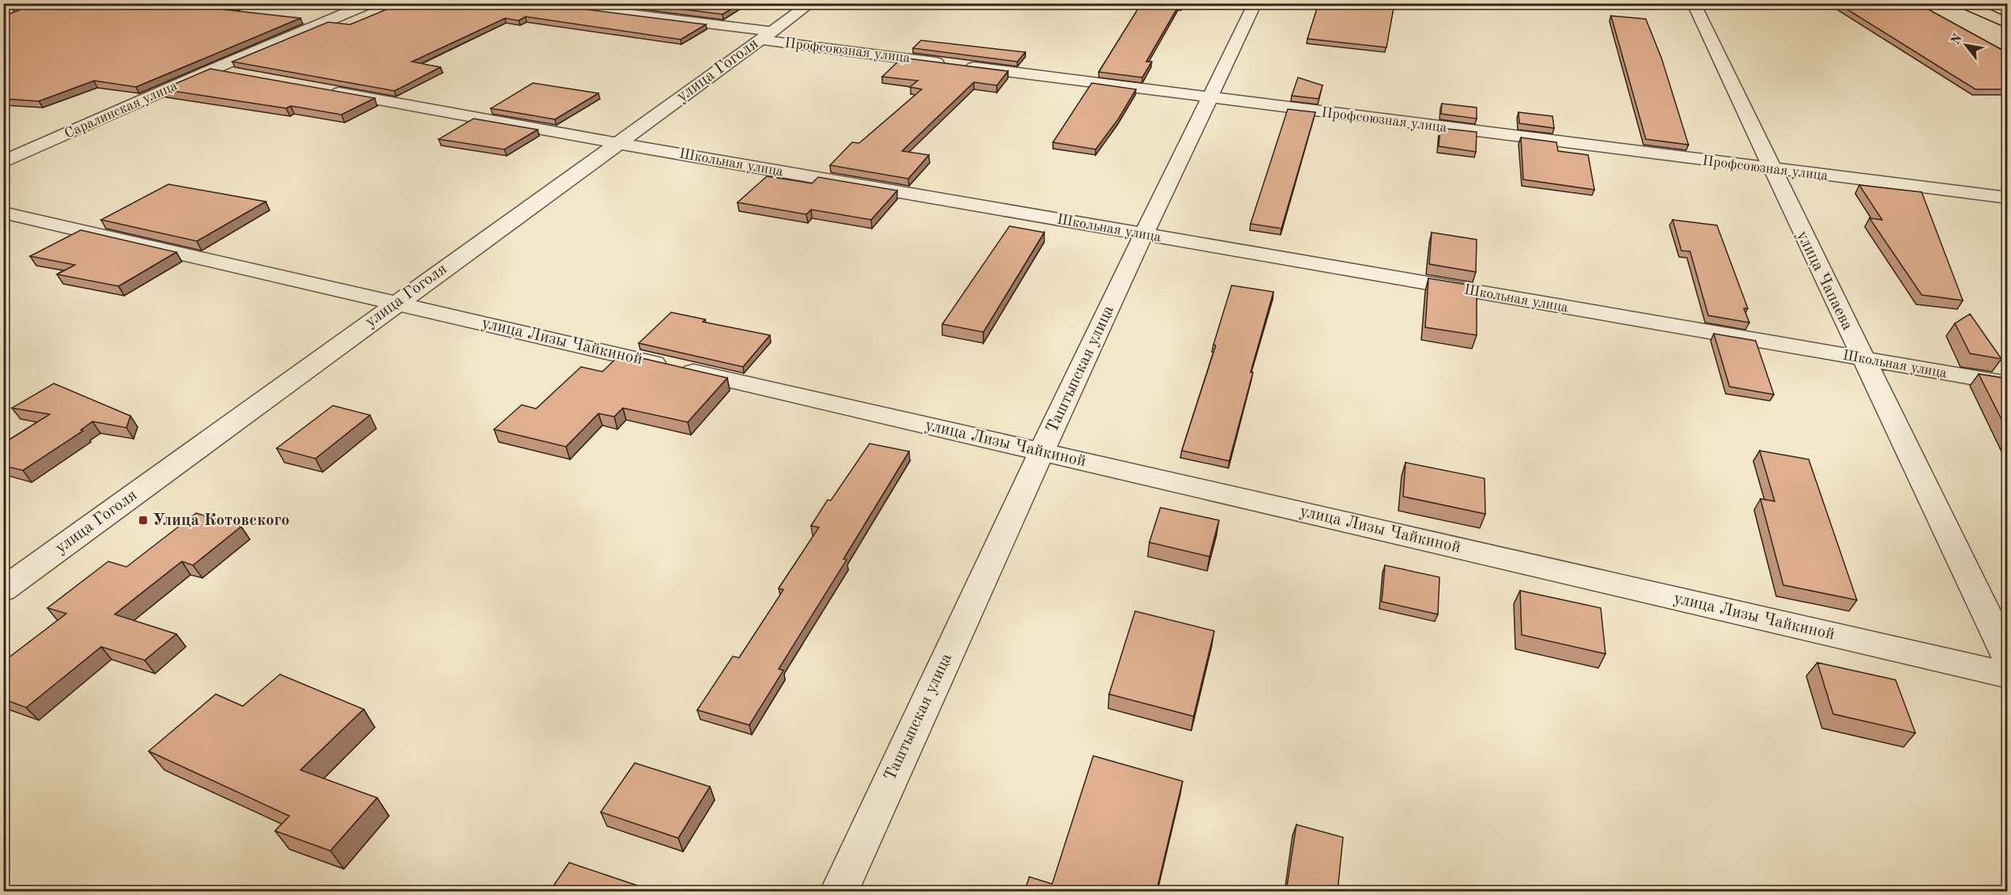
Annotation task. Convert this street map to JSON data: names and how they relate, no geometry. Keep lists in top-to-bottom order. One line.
{"streets":{"street":["Профсоюзная улица","улица Гоголя","Саралинская улица","Школьная улица","улица Чапаева","улица Лизы Чайкиной","Таштыпская улица"]},"crossings":[["Профсоюзная улица","улица Гоголя"],["Профсоюзная улица","улица Чапаева"],["Профсоюзная улица","Таштыпская улица"],["улица Гоголя","Школьная улица"],["улица Гоголя","улица Лизы Чайкиной"],["Школьная улица","улица Чапаева"],["Школьная улица","Таштыпская улица"],["улица Лизы Чайкиной","Таштыпская улица"]],"places":{"transit":["Улица Котовского"]},"north":"top left"}
